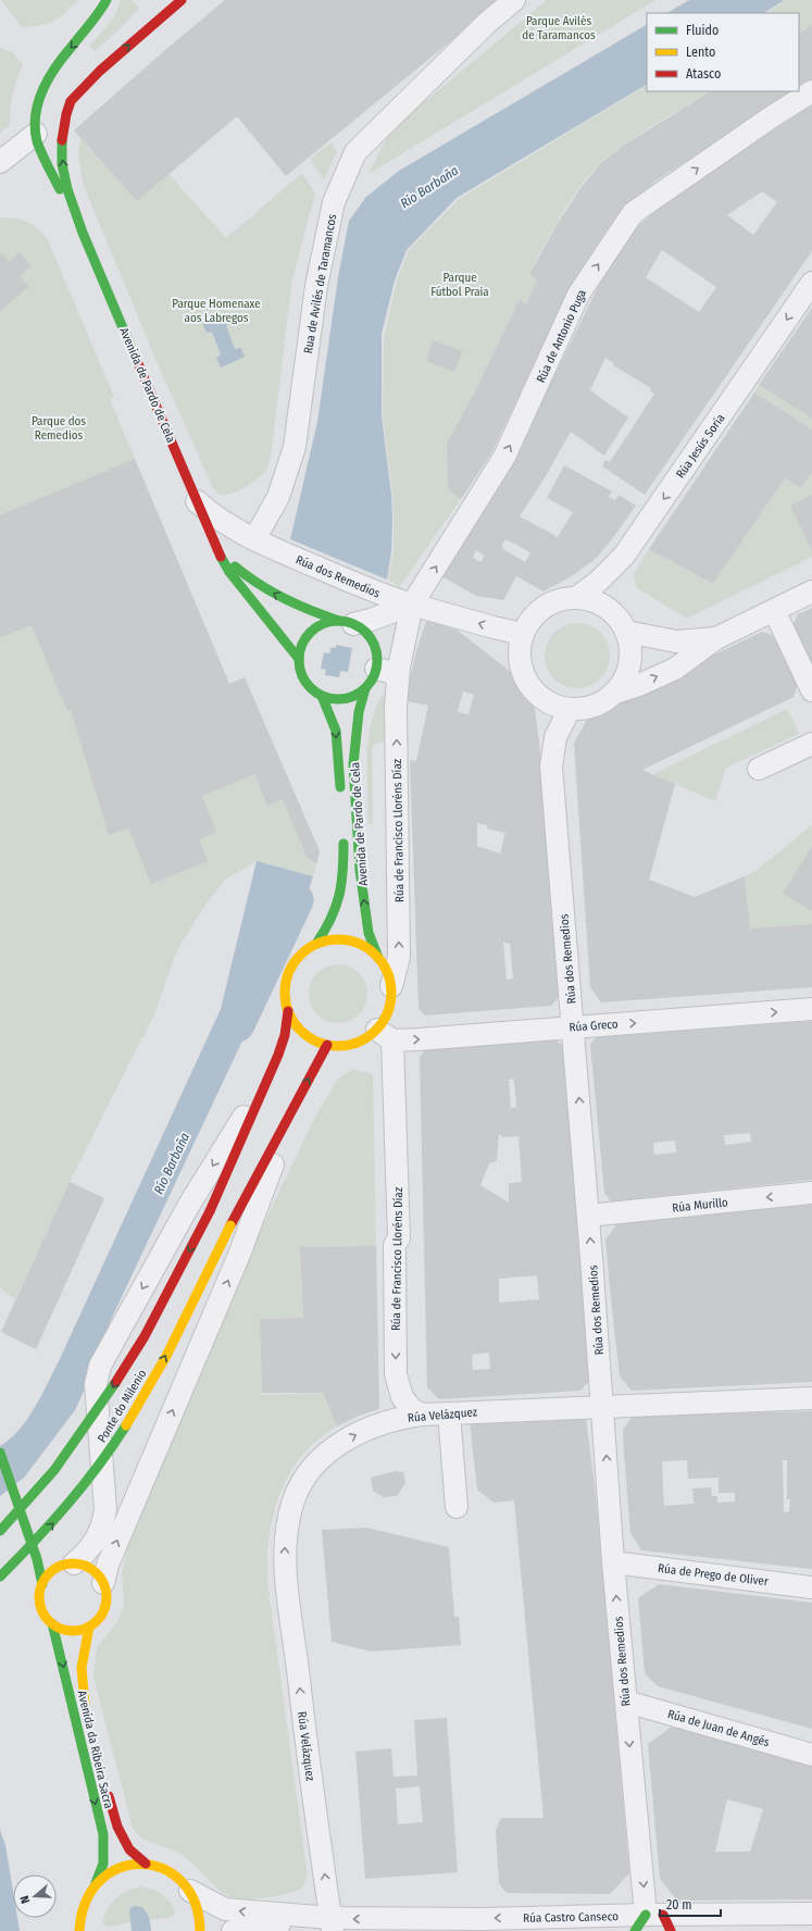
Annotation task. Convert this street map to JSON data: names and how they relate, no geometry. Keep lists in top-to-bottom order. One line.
{"streets":{"main road":["Avenida de Pardo de Cela","Ponte do Milenio","Avenida da Ribeira Sacra"],"street":["Rua de Avilés de Taramancos","Rúa de Antonio Puga","Rúa Jesús Soria","Rúa dos Remedios","Rúa de Francisco Lloréns Díaz","Rúa Greco","Rúa Murillo","Rúa Velázquez","Rúa de Prego de Oliver","Rúa de Juan de Angés","Rúa Castro Canseco"]},"crossings":[["Rua de Avilés de Taramancos","Rúa dos Remedios"],["Rúa de Antonio Puga","Rúa dos Remedios"],["Rúa de Antonio Puga","Rúa de Francisco Lloréns Díaz"],["Avenida de Pardo de Cela","Rúa dos Remedios"],["Avenida de Pardo de Cela","Rúa de Francisco Lloréns Díaz"],["Avenida de Pardo de Cela","Rúa Greco"],["Avenida de Pardo de Cela","Ponte do Milenio"],["Rúa Jesús Soria","Rúa dos Remedios"],["Rúa dos Remedios","Rúa de Francisco Lloréns Díaz"],["Rúa dos Remedios","Rúa Greco"],["Rúa dos Remedios","Rúa Murillo"],["Rúa dos Remedios","Rúa Velázquez"],["Rúa dos Remedios","Rúa de Prego de Oliver"],["Rúa dos Remedios","Rúa de Juan de Angés"],["Rúa dos Remedios","Rúa Castro Canseco"],["Rúa de Francisco Lloréns Díaz","Rúa Greco"],["Rúa de Francisco Lloréns Díaz","Ponte do Milenio"],["Rúa de Francisco Lloréns Díaz","Rúa Velázquez"],["Rúa Greco","Ponte do Milenio"],["Rúa Velázquez","Rúa Castro Canseco"]],"one_way":["Rúa de Antonio Puga","Rúa Jesús Soria","Rúa Greco","Rúa Murillo","Rúa Castro Canseco"],"water":["Río Barbaña"],"parks":["Parque Avilés de Taramancos","Parque Fútbol Praia","Parque Homenaxe aos Labregos","Parque dos Remedios"],"legend":["Fluido","Lento","Atasco"],"scale_bar":"20 m","north":"left"}
